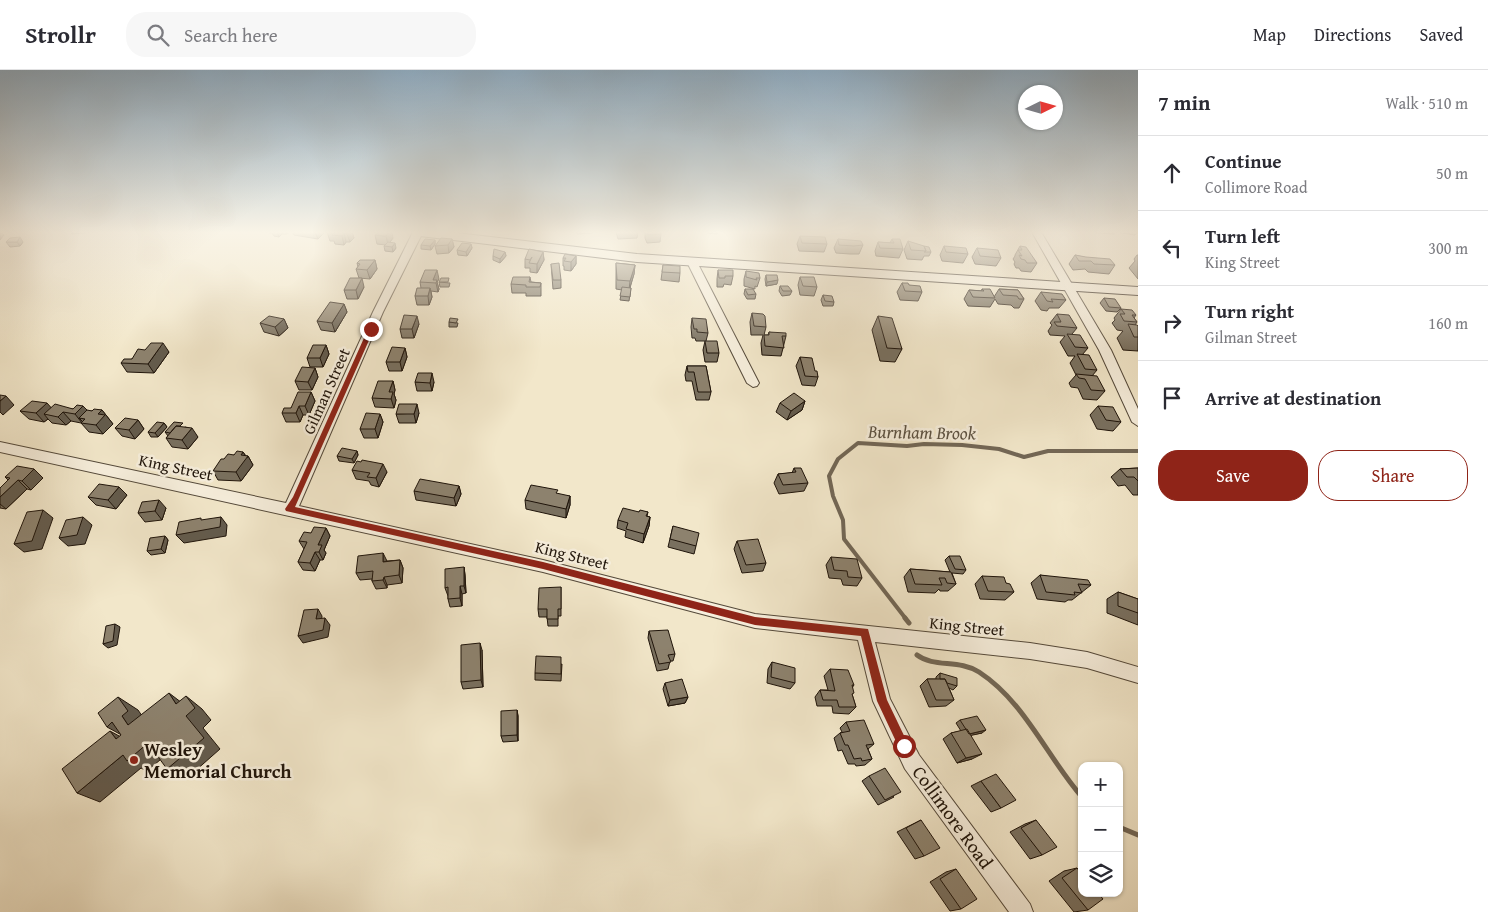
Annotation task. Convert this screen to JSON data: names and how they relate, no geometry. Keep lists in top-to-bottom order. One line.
{"streets":{"street":["Gilman Street","King Street","Collimore Road"]},"crossings":[["Gilman Street","King Street"],["King Street","Collimore Road"]],"water":["Burnham Brook"],"places":["Wesley Memorial Church"],"north":"right","page":{"header":"Strollr","search":"Search here","nav":["Map","Directions","Saved"],"heading":["7 min","Walk · 510 m"],"list":[["Continue","Collimore Road","50 m"],["Turn left","King Street","300 m"],["Turn right","Gilman Street","160 m"],"Arrive at destination"],"buttons":["Save","Share"],"map_buttons":["+","−"]}}
